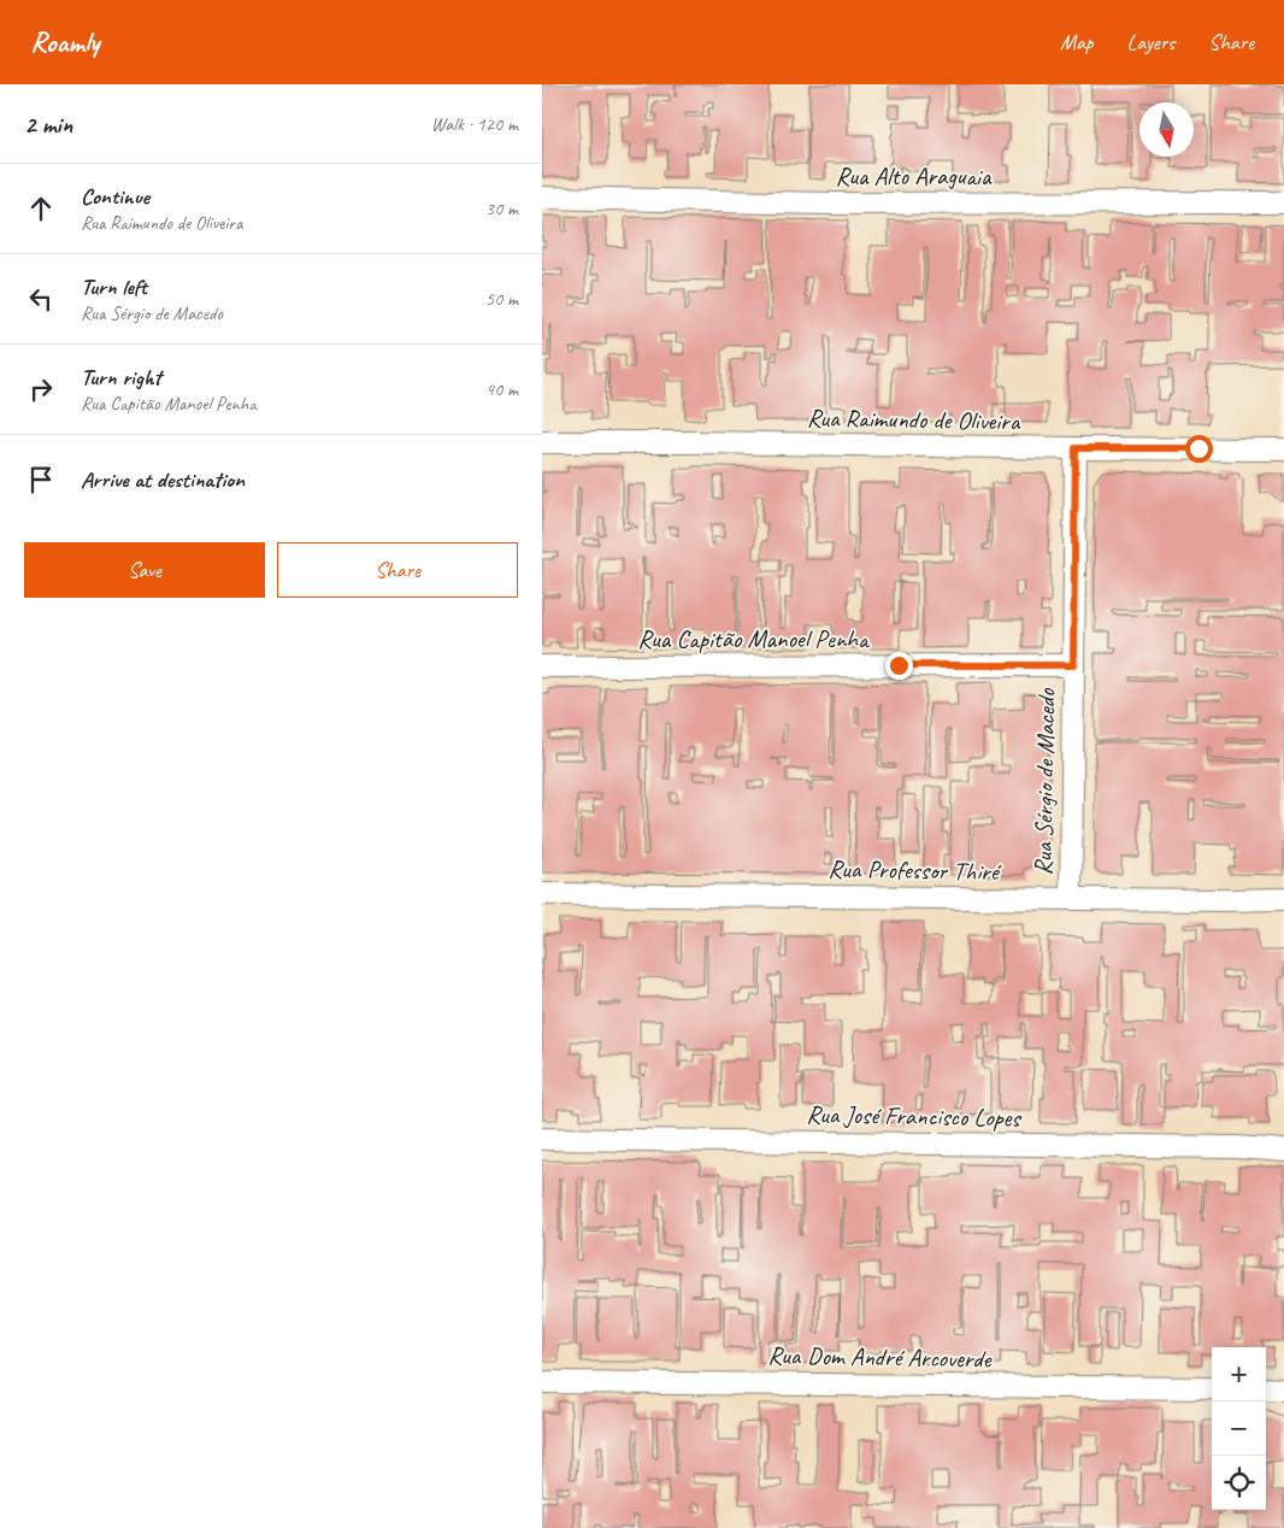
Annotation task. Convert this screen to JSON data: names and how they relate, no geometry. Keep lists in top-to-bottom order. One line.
{"streets":{"street":["Rua Alto Araguaia","Rua Raimundo de Oliveira","Rua Capitão Manoel Penha","Rua Sérgio de Macedo","Rua Professor Thiré","Rua José Francisco Lopes","Rua Dom André Arcoverde"]},"crossings":[["Rua Raimundo de Oliveira","Rua Sérgio de Macedo"],["Rua Capitão Manoel Penha","Rua Sérgio de Macedo"],["Rua Sérgio de Macedo","Rua Professor Thiré"]],"north":"bottom","page":{"header":"Roamly","nav":["Map","Layers","Share"],"heading":["2 min","Walk · 120 m"],"list":[["Continue","Rua Raimundo de Oliveira","30 m"],["Turn left","Rua Sérgio de Macedo","50 m"],["Turn right","Rua Capitão Manoel Penha","40 m"],"Arrive at destination"],"buttons":["Save","Share"],"map_buttons":["+","−"]}}
